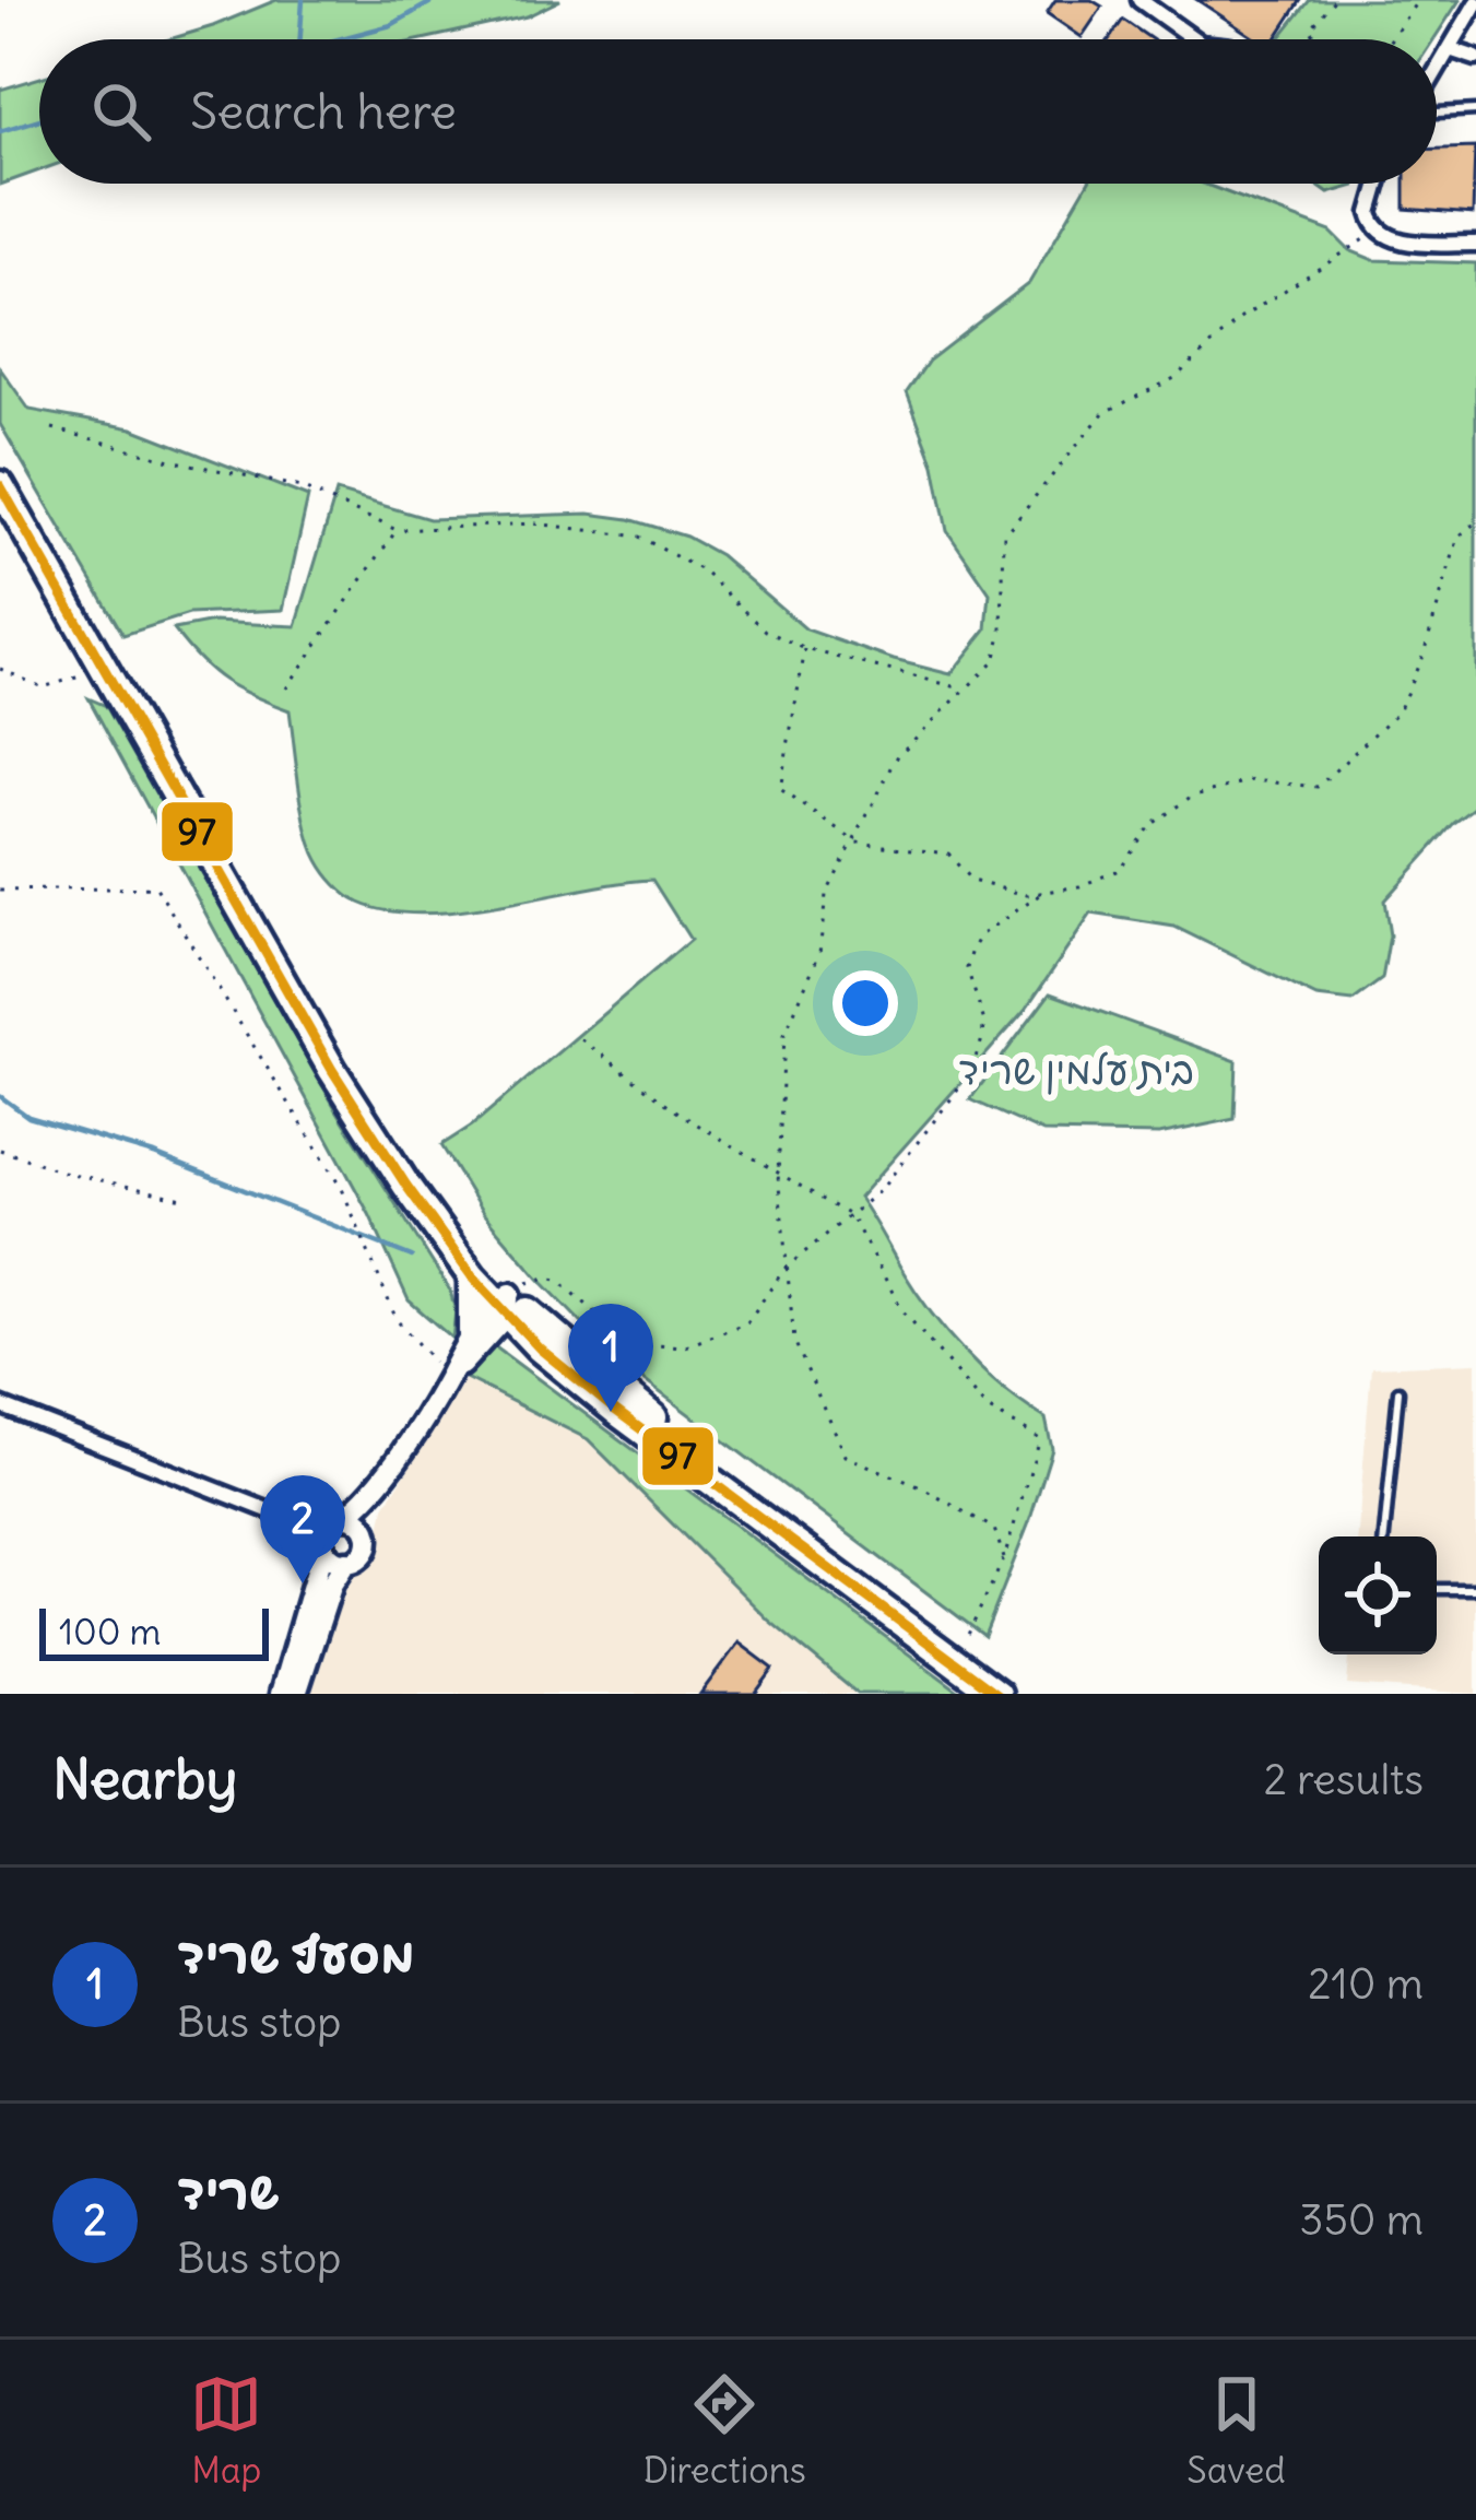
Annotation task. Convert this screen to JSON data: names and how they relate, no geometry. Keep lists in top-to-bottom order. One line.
{"parks":["בית עלמין שריד"],"lines":["transit line 97"],"scale_bar":"100 m","page":{"search":"Search here","pins":["1","2"],"scale":"100 m","heading":["Nearby","2 results"],"list":[{"mark":"1","name":"מסעף שריד","note":"Bus stop","value":"210 m"},{"mark":"2","name":"שריד","note":"Bus stop","value":"350 m"}],"nav":["Map","Directions","Saved"]}}
